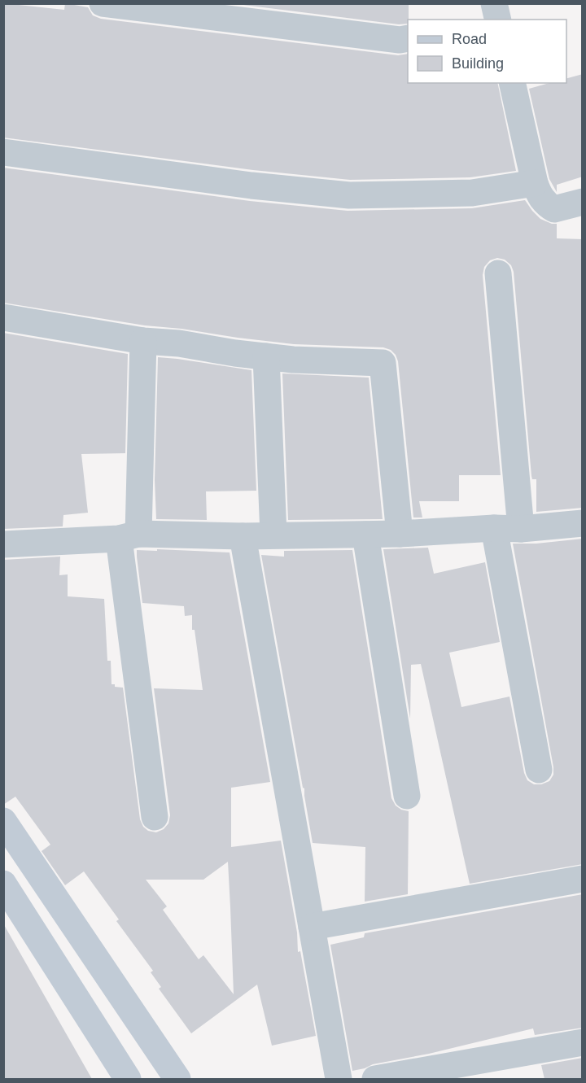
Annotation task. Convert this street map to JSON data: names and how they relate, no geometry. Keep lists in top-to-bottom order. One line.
{"legend":["Road","Building"]}
